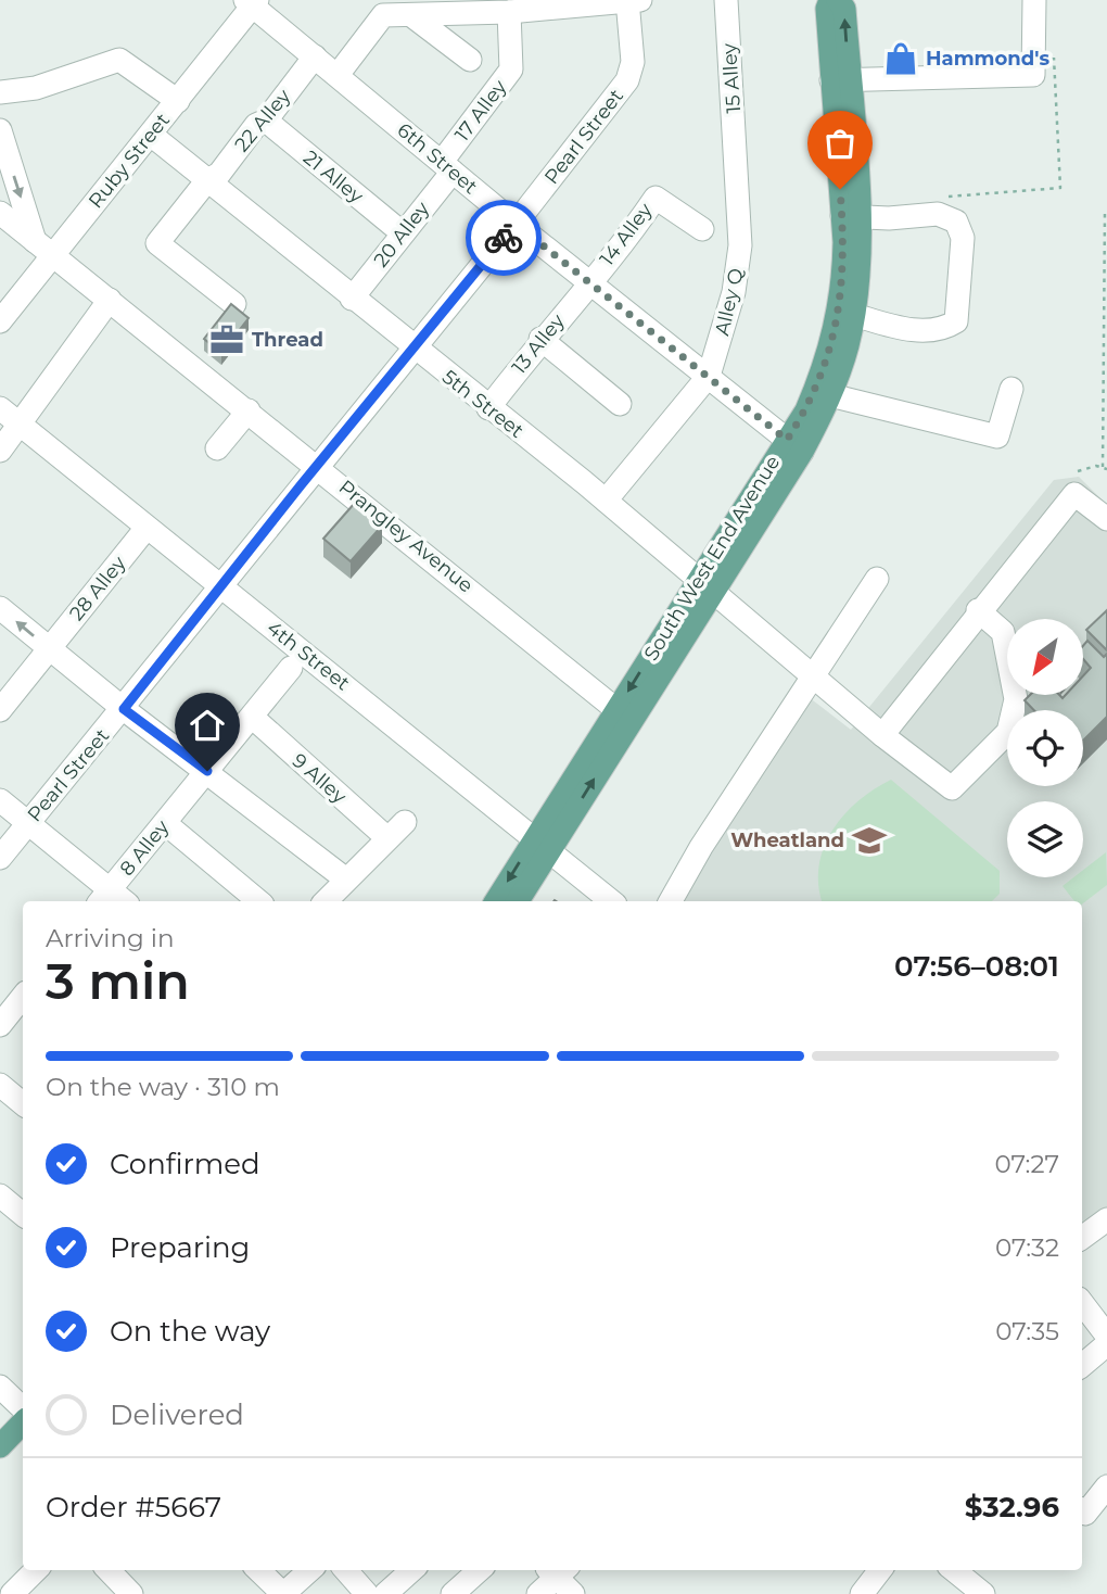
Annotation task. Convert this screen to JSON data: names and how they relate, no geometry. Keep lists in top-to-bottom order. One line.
{"streets":{"main road":["South West End Avenue"],"street":["15 Alley","17 Alley","22 Alley","Pearl Street","6th Street","Ruby Street","21 Alley","20 Alley","14 Alley","Alley Q","13 Alley","5th Street","Prangley Avenue","28 Alley","4th Street","9 Alley","8 Alley"]},"crossings":[["15 Alley","Alley Q"],["17 Alley","6th Street"],["17 Alley","20 Alley"],["22 Alley","6th Street"],["22 Alley","21 Alley"],["22 Alley","5th Street"],["Pearl Street","6th Street"],["Pearl Street","5th Street"],["Pearl Street","Prangley Avenue"],["Pearl Street","4th Street"],["6th Street","Ruby Street"],["6th Street","20 Alley"],["6th Street","14 Alley"],["6th Street","Alley Q"],["6th Street","13 Alley"],["6th Street","South West End Avenue"],["Ruby Street","5th Street"],["Ruby Street","Prangley Avenue"],["21 Alley","20 Alley"],["20 Alley","5th Street"],["14 Alley","13 Alley"],["Alley Q","5th Street"],["13 Alley","5th Street"],["5th Street","South West End Avenue"],["Prangley Avenue","South West End Avenue"],["South West End Avenue","4th Street"],["28 Alley","4th Street"],["9 Alley","8 Alley"]],"places":{"shop":["Hammond's"],"office":["Thread"],"school or university":["Wheatland"]},"north":"bottom left","page":{"heading":["3 min","Arriving in","07:56–08:01"],"panel":["Order #5667","$32.96"],"bar":"On the way · 310 m","list":[["Confirmed","07:27"],["Preparing","07:32"],["On the way","07:35"],"Delivered"]}}
